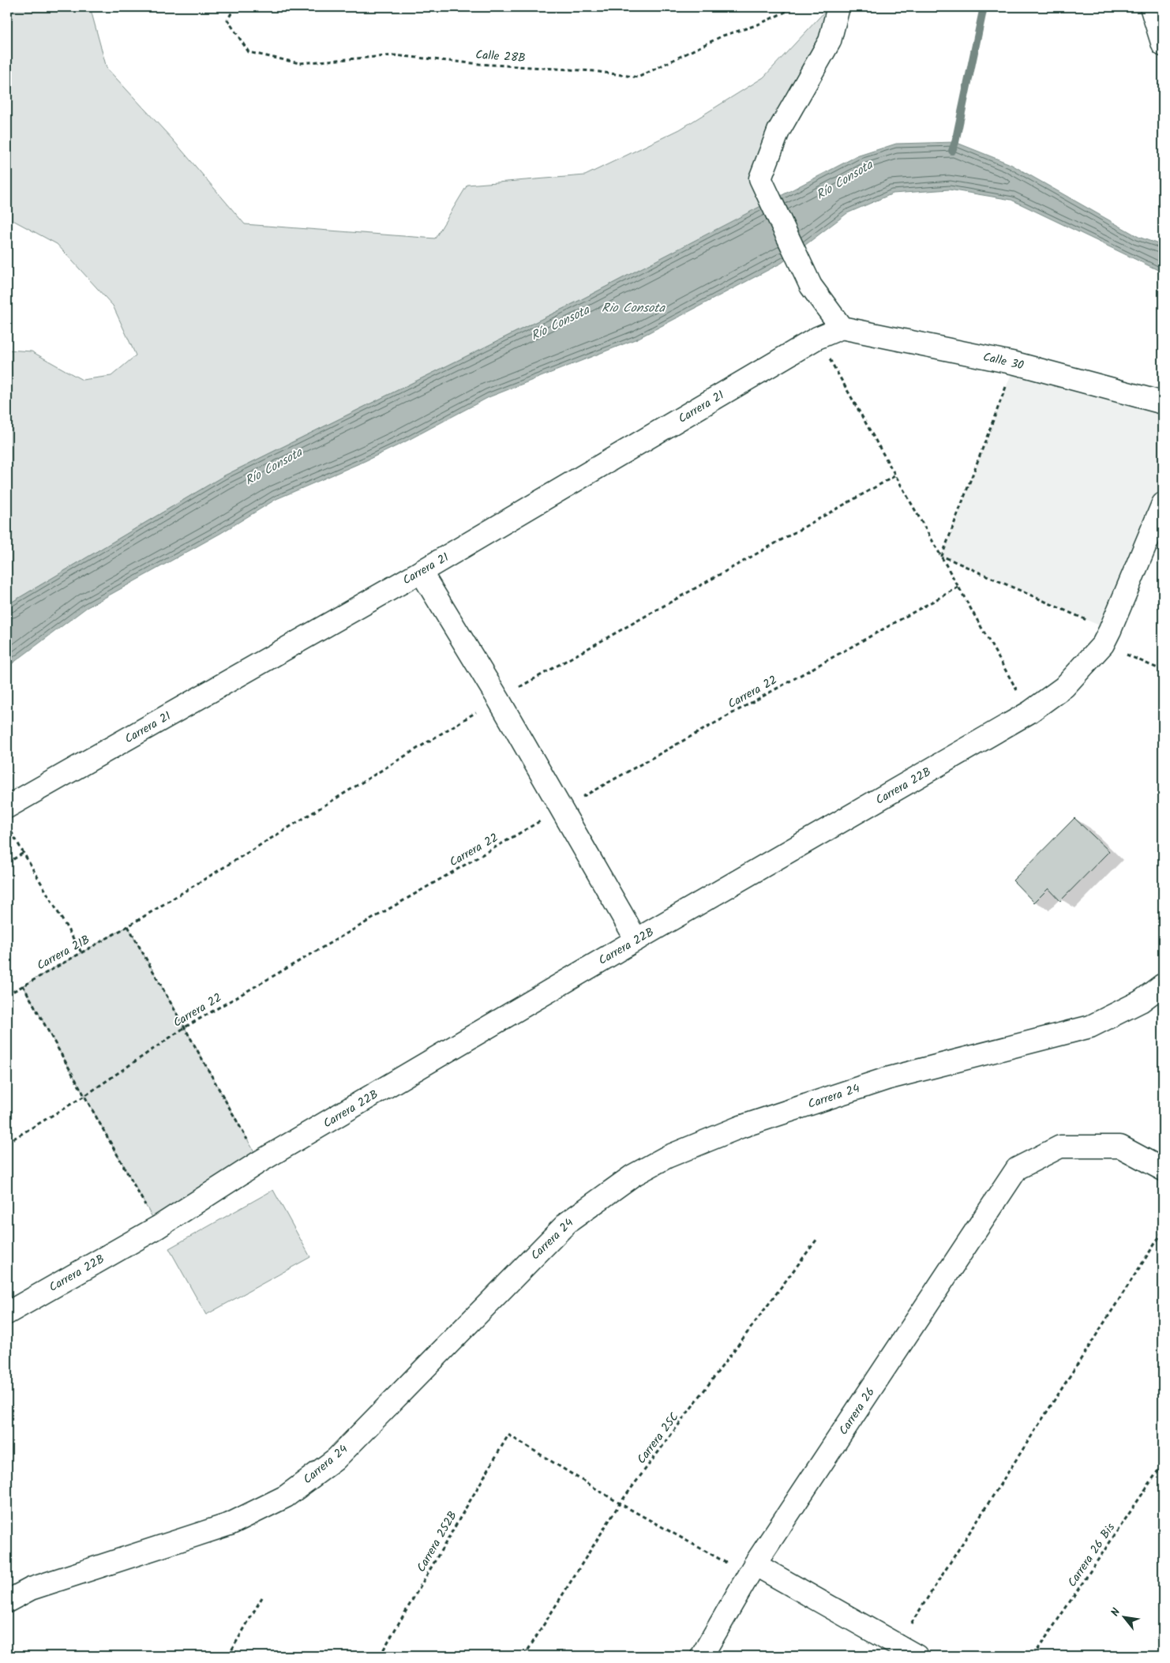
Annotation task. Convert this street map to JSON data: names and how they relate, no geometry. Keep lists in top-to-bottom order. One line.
{"streets":{"street":["Calle 30","Carrera 21","Carrera 22B","Carrera 24","Carrera 26"],"path":["Calle 28B","Carrera 22","Carrera 21B","Carrera 25C","Carrera 252B","Carrera 26 Bis"]},"crossings":[["Calle 30","Carrera 21"],["Carrera 22","Carrera 21B"],["Carrera 25C","Carrera 252B"]],"water":["Río Consota","Rio Consota"],"north":"top left"}
